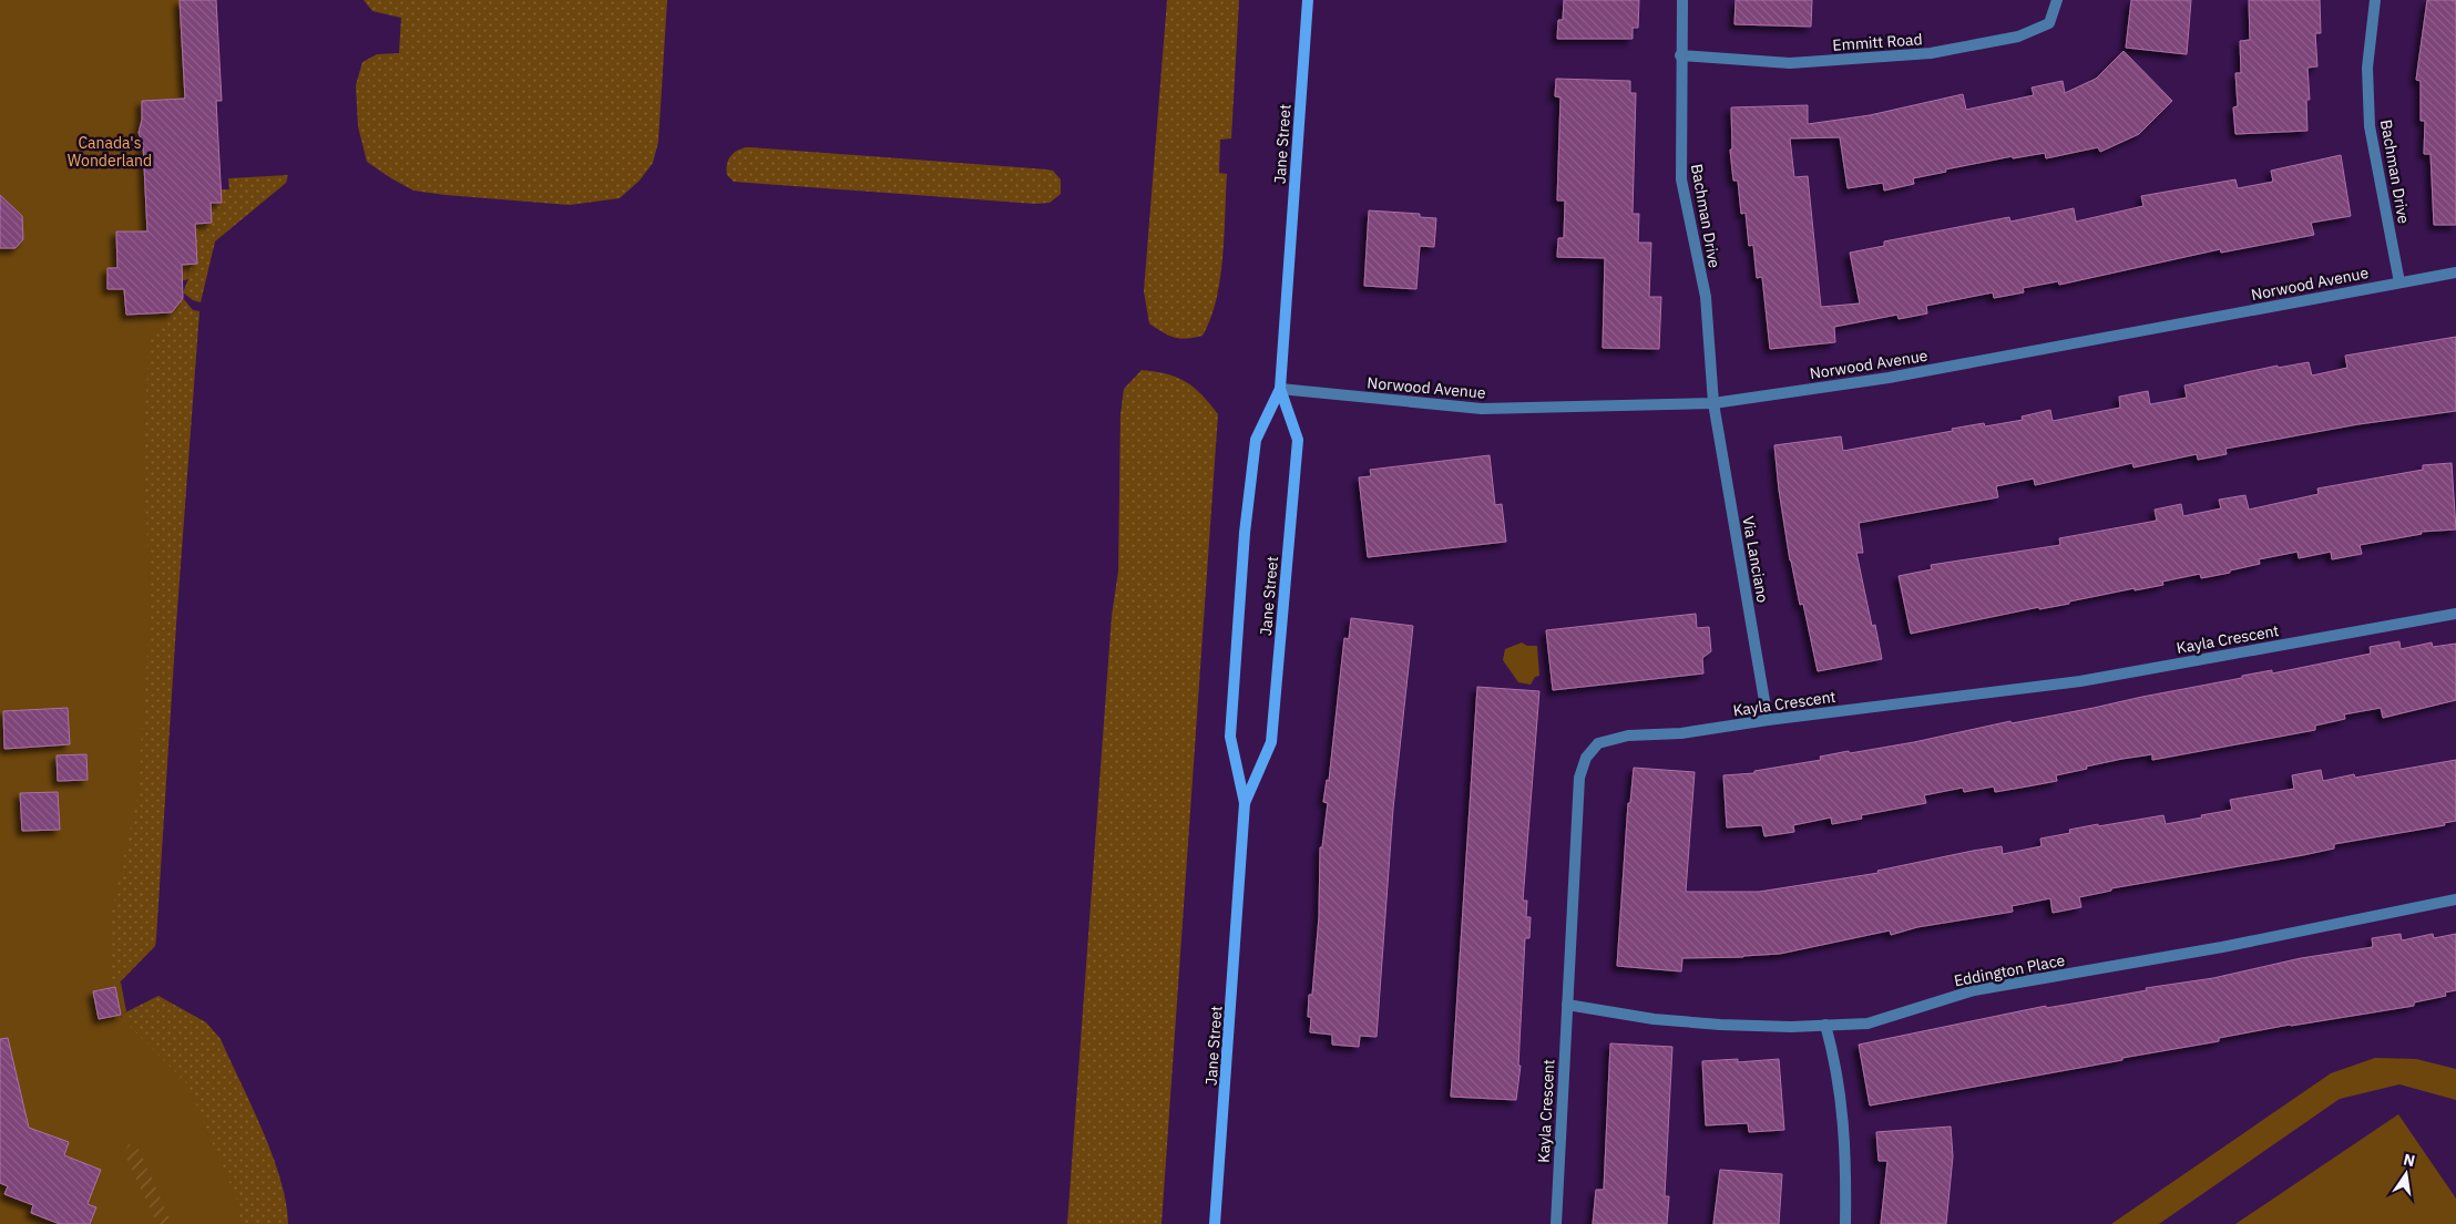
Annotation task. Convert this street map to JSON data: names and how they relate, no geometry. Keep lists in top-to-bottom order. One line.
{"streets":{"main road":["Jane Street"],"street":["Emmitt Road","Bachman Drive","Norwood Avenue","Via Lanciano","Kayla Crescent","Eddington Place"]},"crossings":[["Emmitt Road","Bachman Drive"],["Jane Street","Norwood Avenue"],["Bachman Drive","Norwood Avenue"],["Bachman Drive","Via Lanciano"],["Norwood Avenue","Via Lanciano"],["Via Lanciano","Kayla Crescent"],["Kayla Crescent","Eddington Place"]],"parks":["Canada's Wonderland"],"north":"top"}
